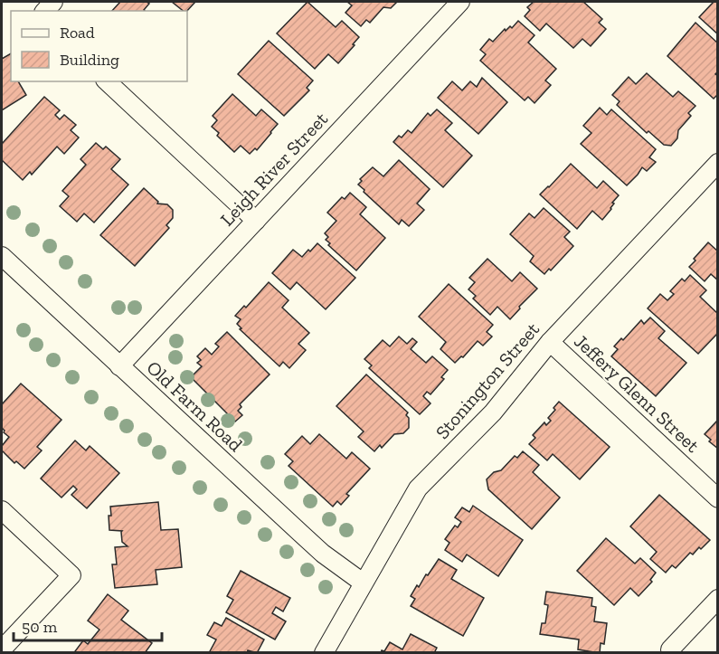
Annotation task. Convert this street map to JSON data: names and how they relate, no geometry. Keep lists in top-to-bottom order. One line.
{"streets":{"street":["Leigh River Street","Stonington Street","Jeffery Glenn Street","Old Farm Road"]},"crossings":[["Leigh River Street","Old Farm Road"],["Stonington Street","Jeffery Glenn Street"],["Stonington Street","Old Farm Road"]],"legend":["Road","Building"],"scale_bar":"50 m"}
